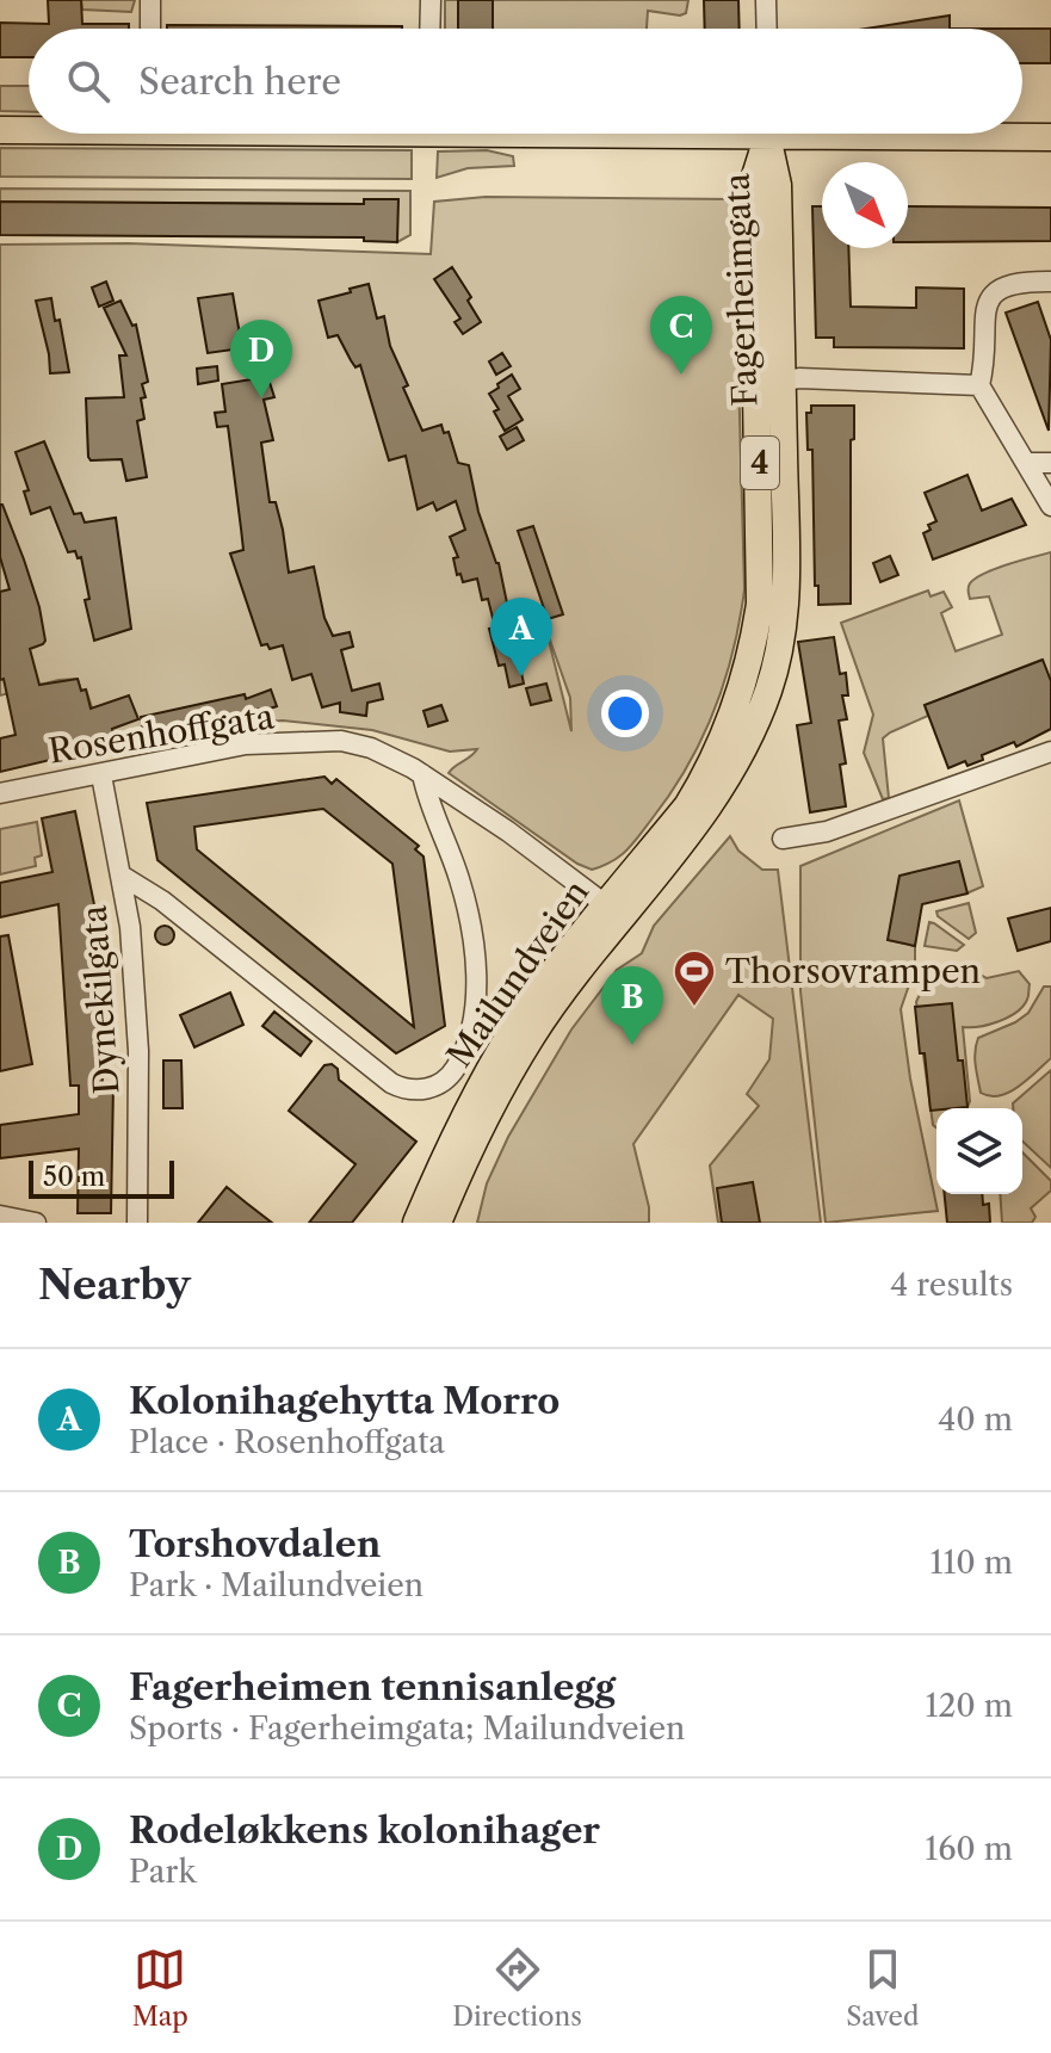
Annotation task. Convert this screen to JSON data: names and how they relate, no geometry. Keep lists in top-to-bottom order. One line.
{"streets":{"main road":["Fagerheimgata","4","Mailundveien"],"street":["Rosenhoffgata","Dynekilgata"]},"crossings":[["Fagerheimgata","4"],["Fagerheimgata","Mailundveien"],["4","Mailundveien"],["Rosenhoffgata","Mailundveien"],["Rosenhoffgata","Dynekilgata"]],"places":{"sports":["Thorsovrampen"]},"scale_bar":"50 m","north":"bottom right","page":{"search":"Search here","pins":["C","D","A","B"],"scale":"50 m","heading":["Nearby","4 results"],"list":[{"mark":"A","name":"Kolonihagehytta Morro","note":"Place · Rosenhoffgata","value":"40 m"},{"mark":"B","name":"Torshovdalen","note":"Park · Mailundveien","value":"110 m"},{"mark":"C","name":"Fagerheimen tennisanlegg","note":"Sports · Fagerheimgata; Mailundveien","value":"120 m"},{"mark":"D","name":"Rodeløkkens kolonihager","note":"Park","value":"160 m"}],"nav":["Map","Directions","Saved"]}}
